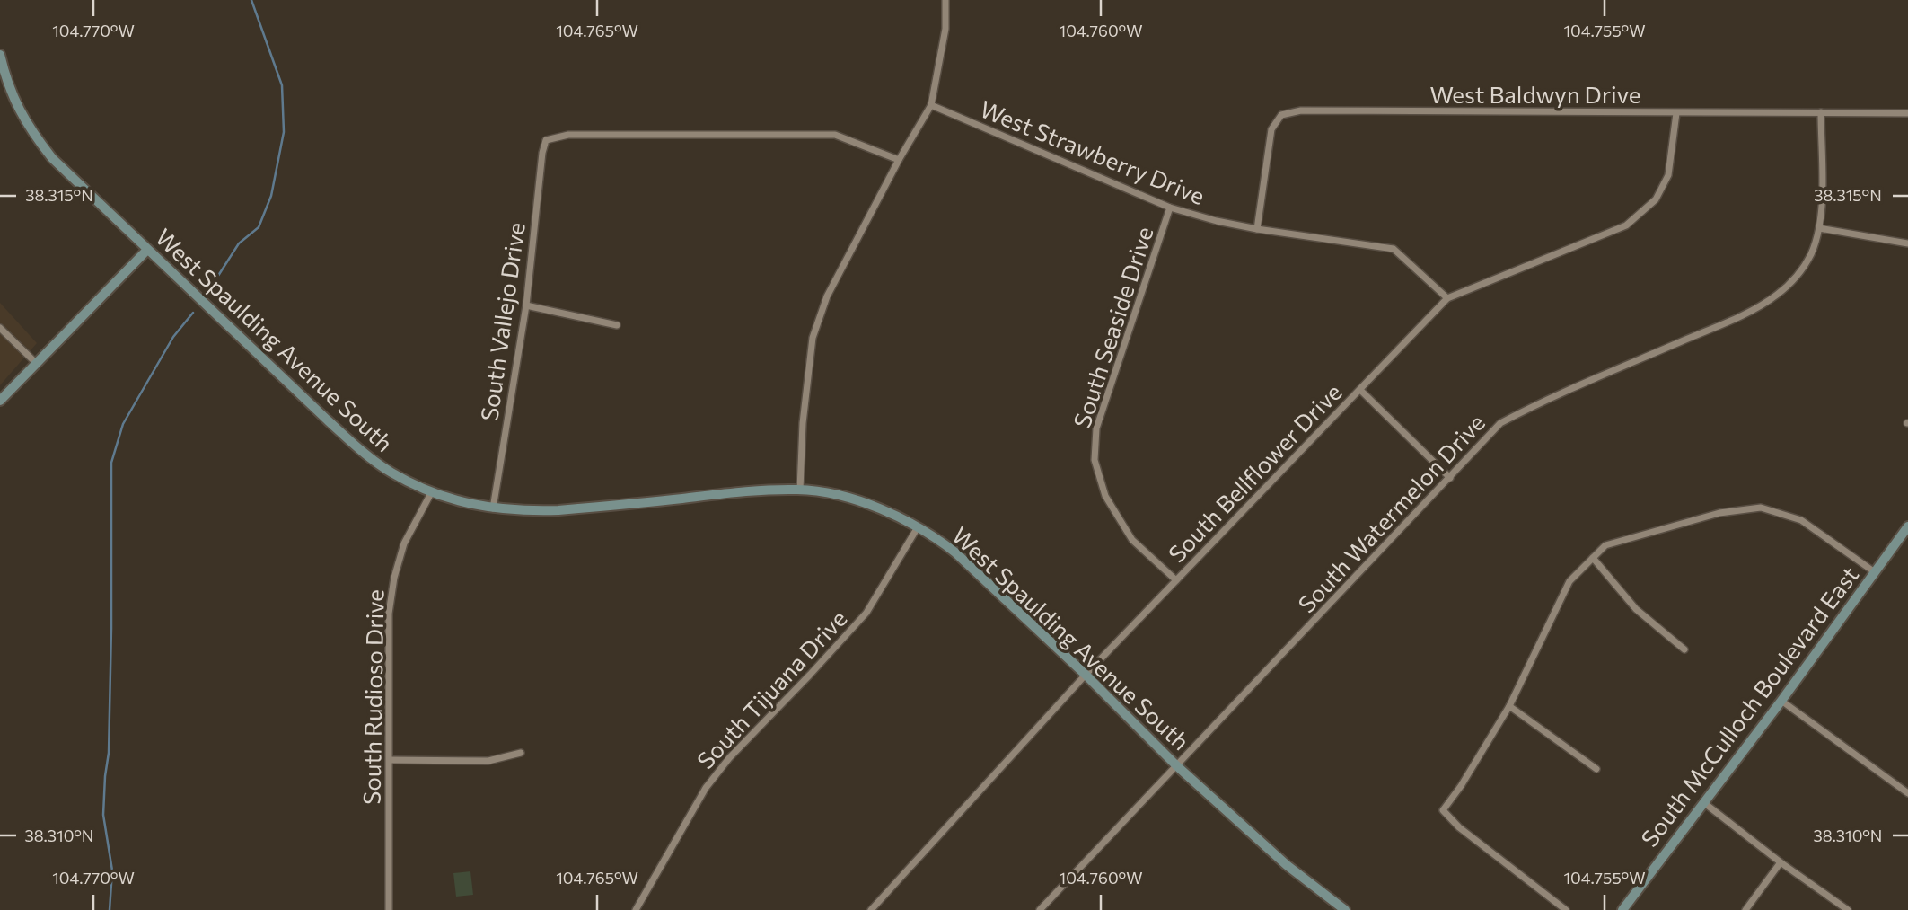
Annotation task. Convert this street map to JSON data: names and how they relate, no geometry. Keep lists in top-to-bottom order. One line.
{"streets":{"street":["West Baldwyn Drive","West Strawberry Drive","South Vallejo Drive","South Seaside Drive","West Spaulding Avenue South","South Bellflower Drive","South Watermelon Drive","South Tijuana Drive","South Rudioso Drive","South McCulloch Boulevard East"]},"crossings":[["West Baldwyn Drive","West Strawberry Drive"],["West Baldwyn Drive","South Bellflower Drive"],["West Baldwyn Drive","South Watermelon Drive"],["West Strawberry Drive","South Seaside Drive"],["West Strawberry Drive","South Bellflower Drive"],["South Vallejo Drive","West Spaulding Avenue South"],["South Seaside Drive","South Bellflower Drive"],["West Spaulding Avenue South","South Bellflower Drive"],["West Spaulding Avenue South","South Watermelon Drive"],["West Spaulding Avenue South","South Tijuana Drive"],["West Spaulding Avenue South","South Rudioso Drive"]],"coordinates":["104.770°W","104.765°W","104.760°W","104.755°W","38.315°N","38.310°N"]}
